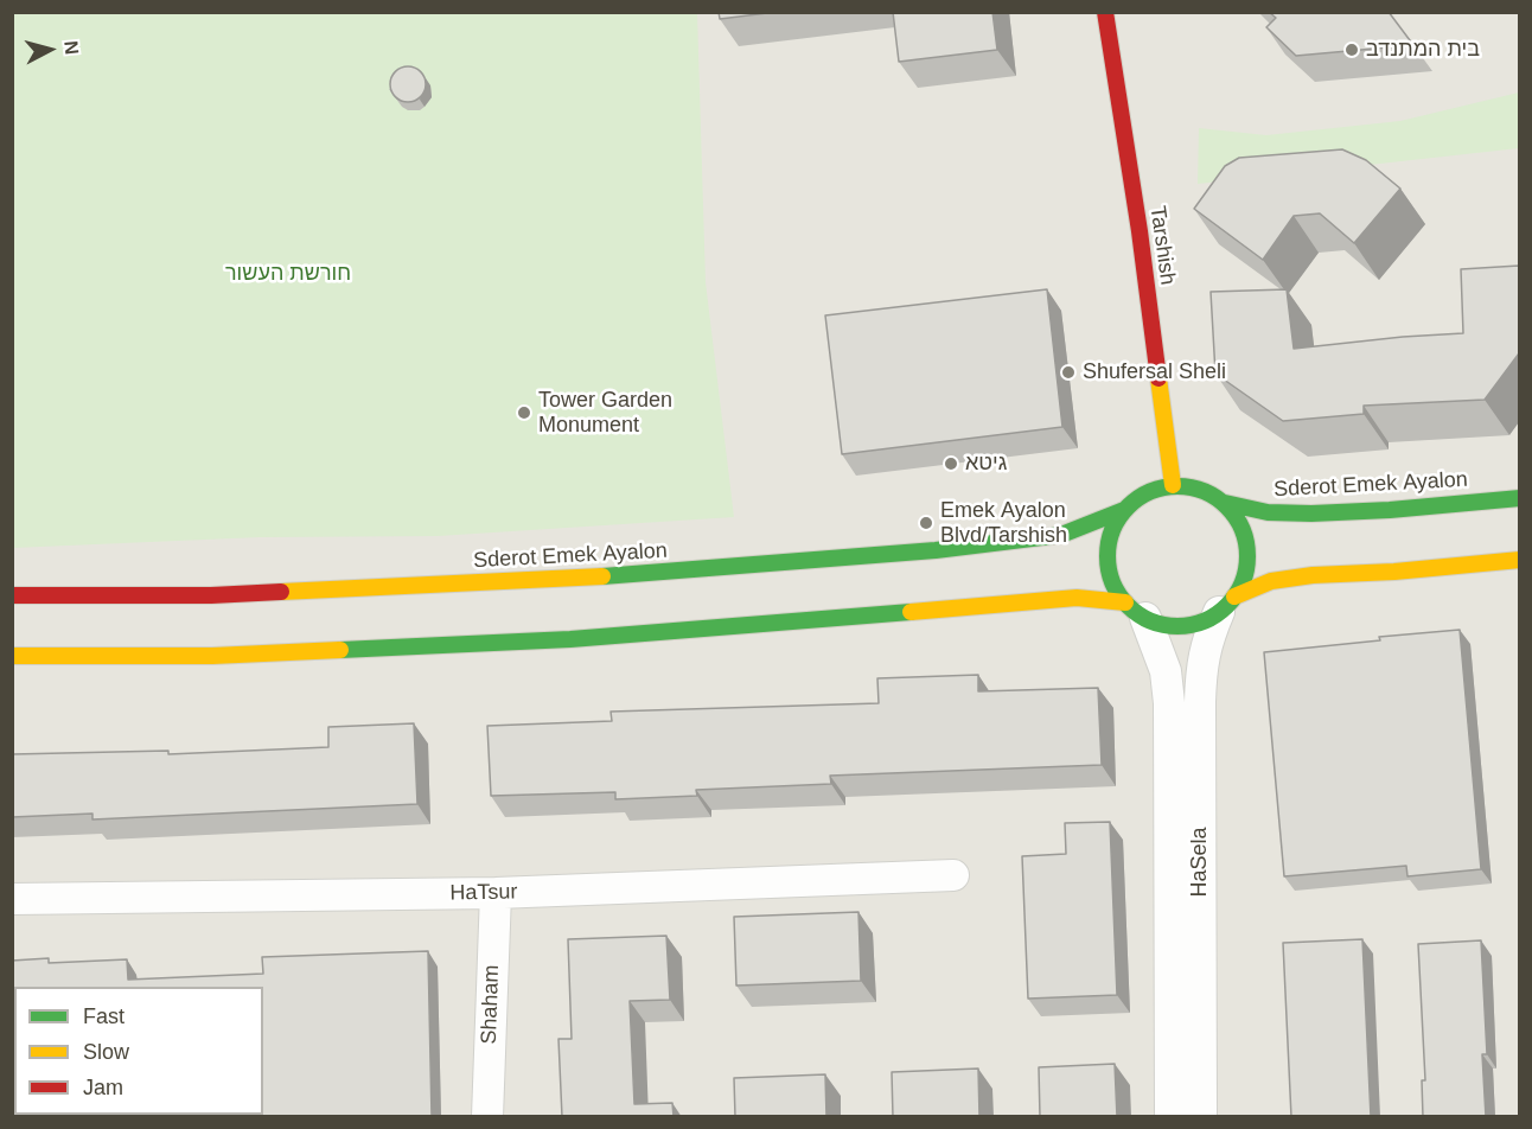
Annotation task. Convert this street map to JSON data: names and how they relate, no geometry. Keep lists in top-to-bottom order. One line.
{"streets":{"main road":["Tarshish","Sderot Emek Ayalon"],"street":["HaSela","HaTsur","Shaham"]},"crossings":[["Tarshish","Sderot Emek Ayalon"],["Tarshish","HaSela"],["Sderot Emek Ayalon","HaSela"],["HaTsur","Shaham"]],"parks":["חורשת העשור"],"places":["בית המתנדב","Shufersal Sheli","Tower Garden Monument","גיטא","Emek Ayalon Blvd/Tarshish"],"legend":["Fast","Slow","Jam"],"north":"right"}
